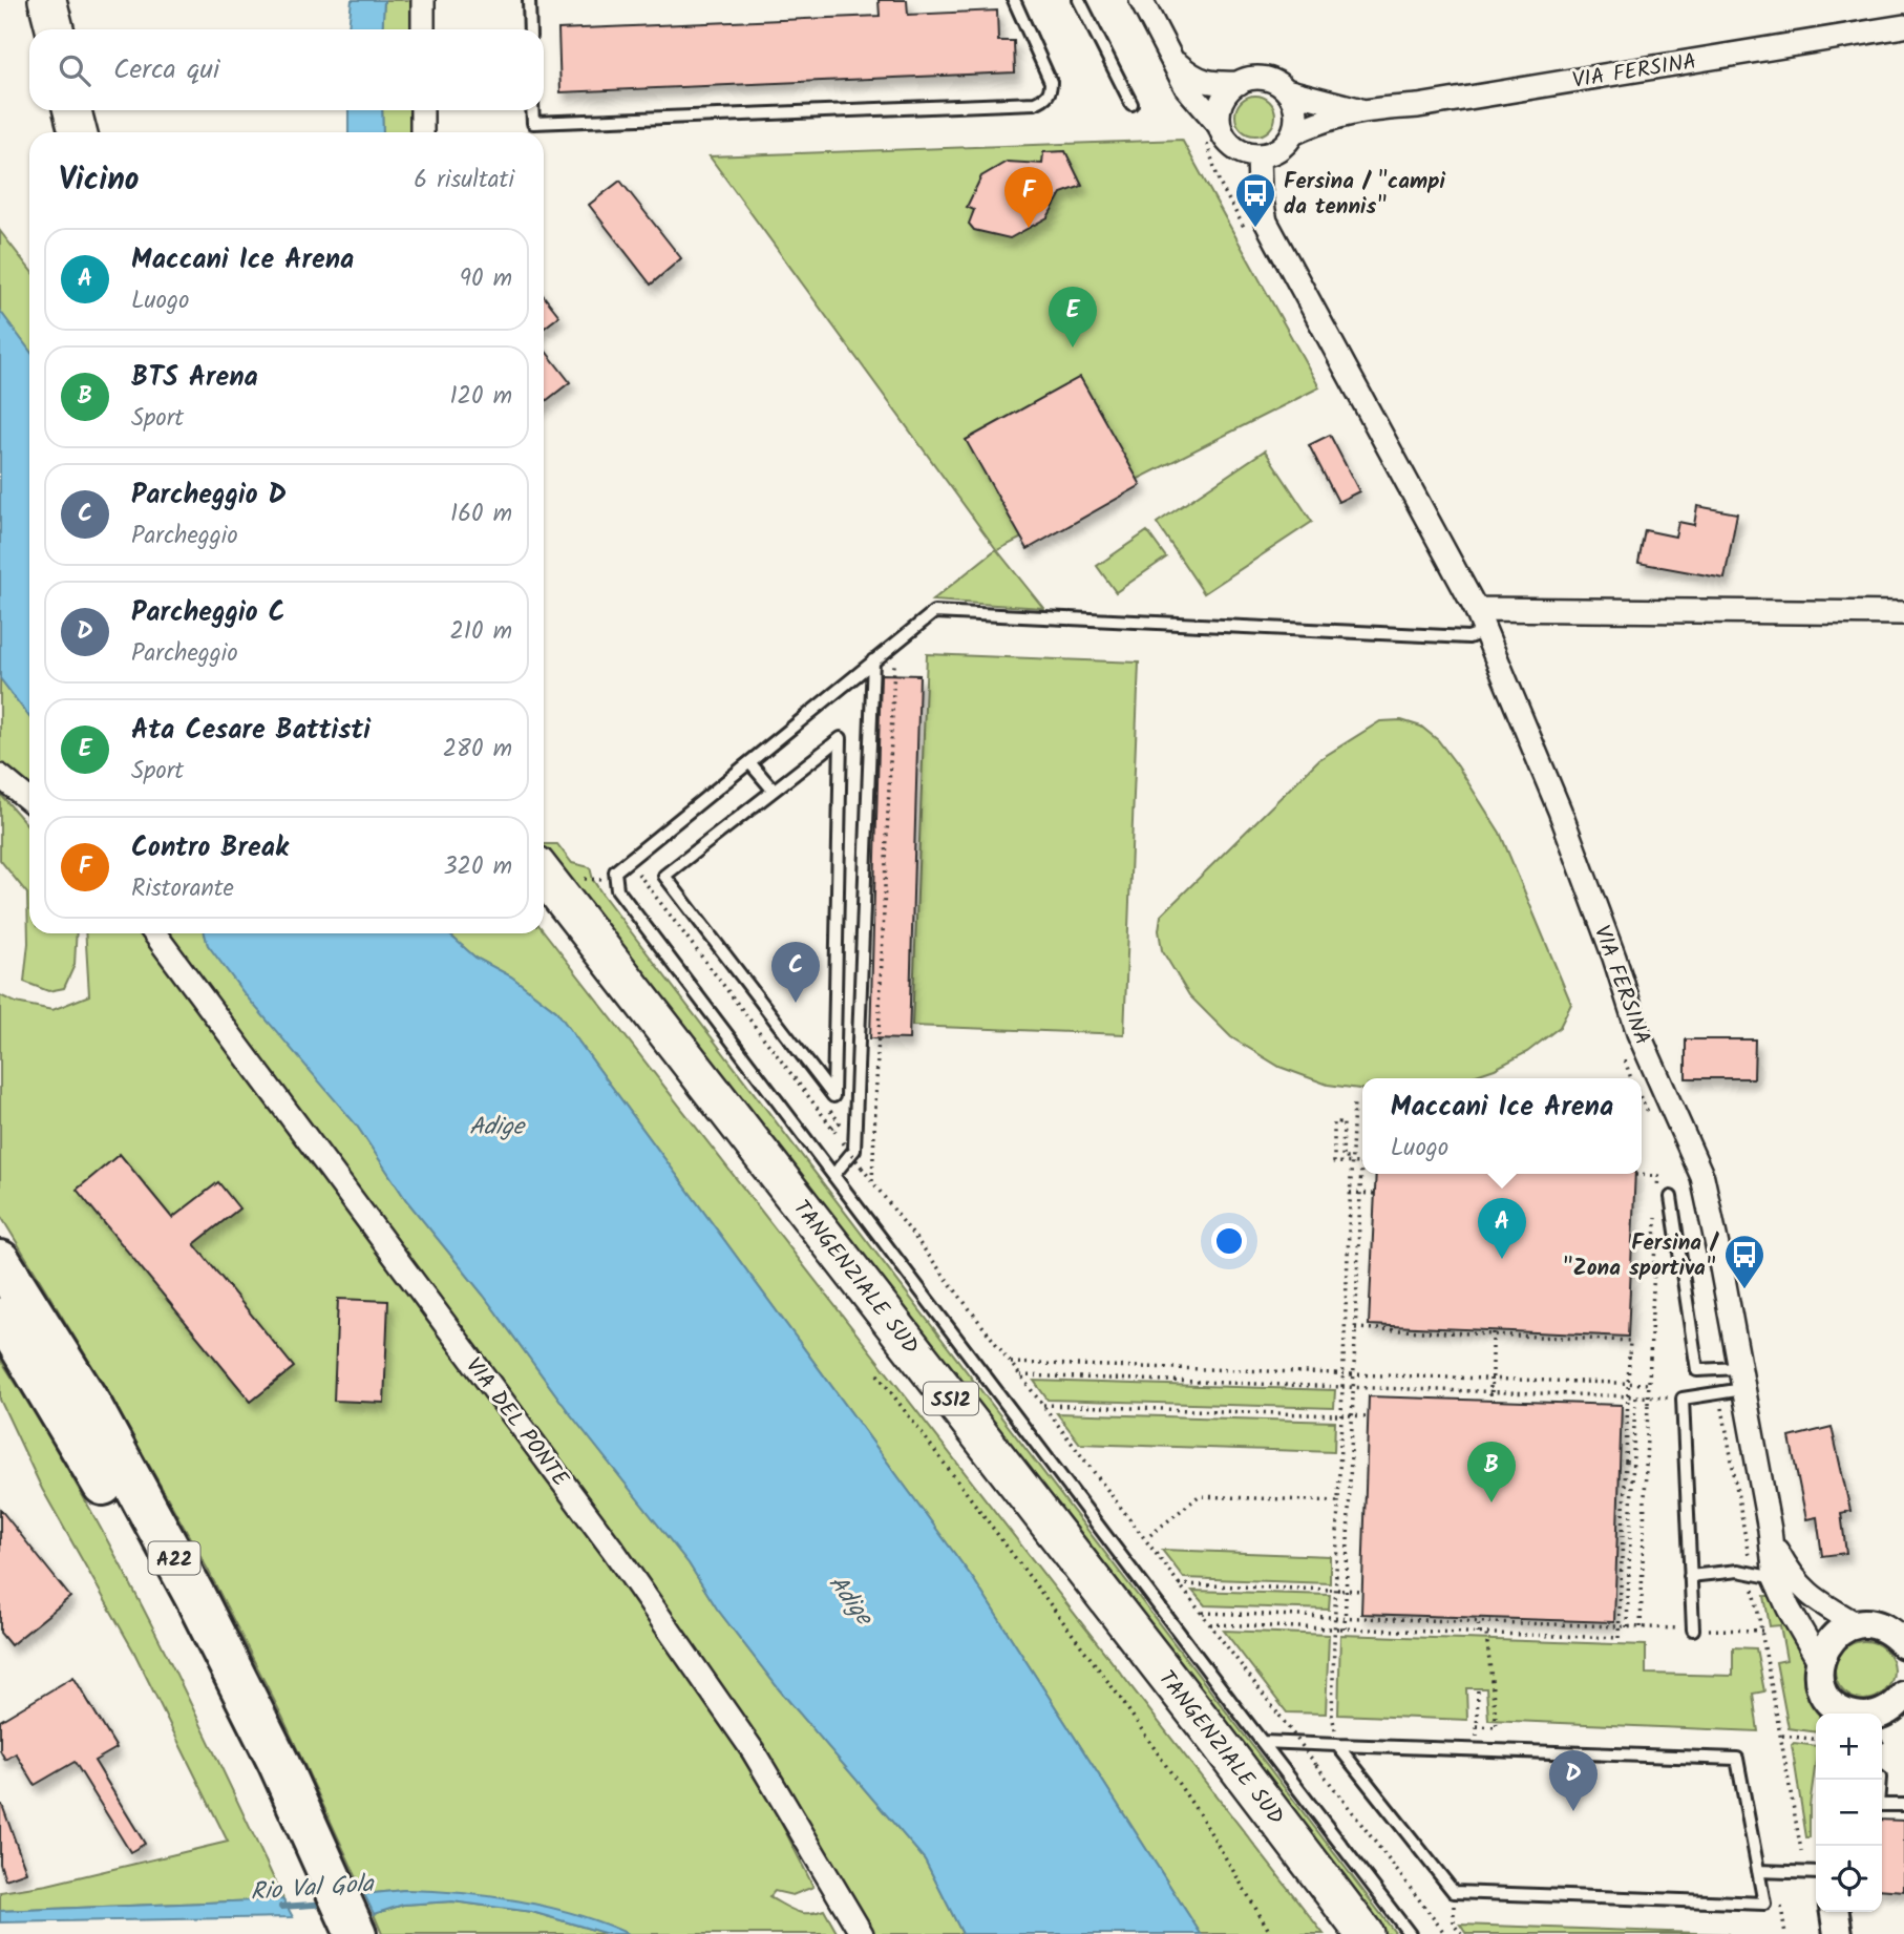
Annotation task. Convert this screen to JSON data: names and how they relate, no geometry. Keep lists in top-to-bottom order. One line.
{"streets":{"highway":["TANGENZIALE SUD","SS12","A22"],"street":["VIA FERSINA","VIA DEL PONTE"]},"water":["Adige","Rio Val Gola"],"places":{"bus stop":["Fersina / \"campi da tennis\"","Fersina / \"Zona sportiva\""]},"page":{"search":"Cerca qui","heading":["Vicino","6 risultati"],"pins":["F","E","C","A","B","D"],"list":[{"mark":"A","name":"Maccani Ice Arena","note":"Luogo","value":"90 m"},{"mark":"B","name":"BTS Arena","note":"Sport","value":"120 m"},{"mark":"C","name":"Parcheggio D","note":"Parcheggio","value":"160 m"},{"mark":"D","name":"Parcheggio C","note":"Parcheggio","value":"210 m"},{"mark":"E","name":"Ata Cesare Battisti","note":"Sport","value":"280 m"},{"mark":"F","name":"Contro Break","note":"Ristorante","value":"320 m"}],"popup":["Maccani Ice Arena","Luogo"],"map_buttons":["+","−"]}}
